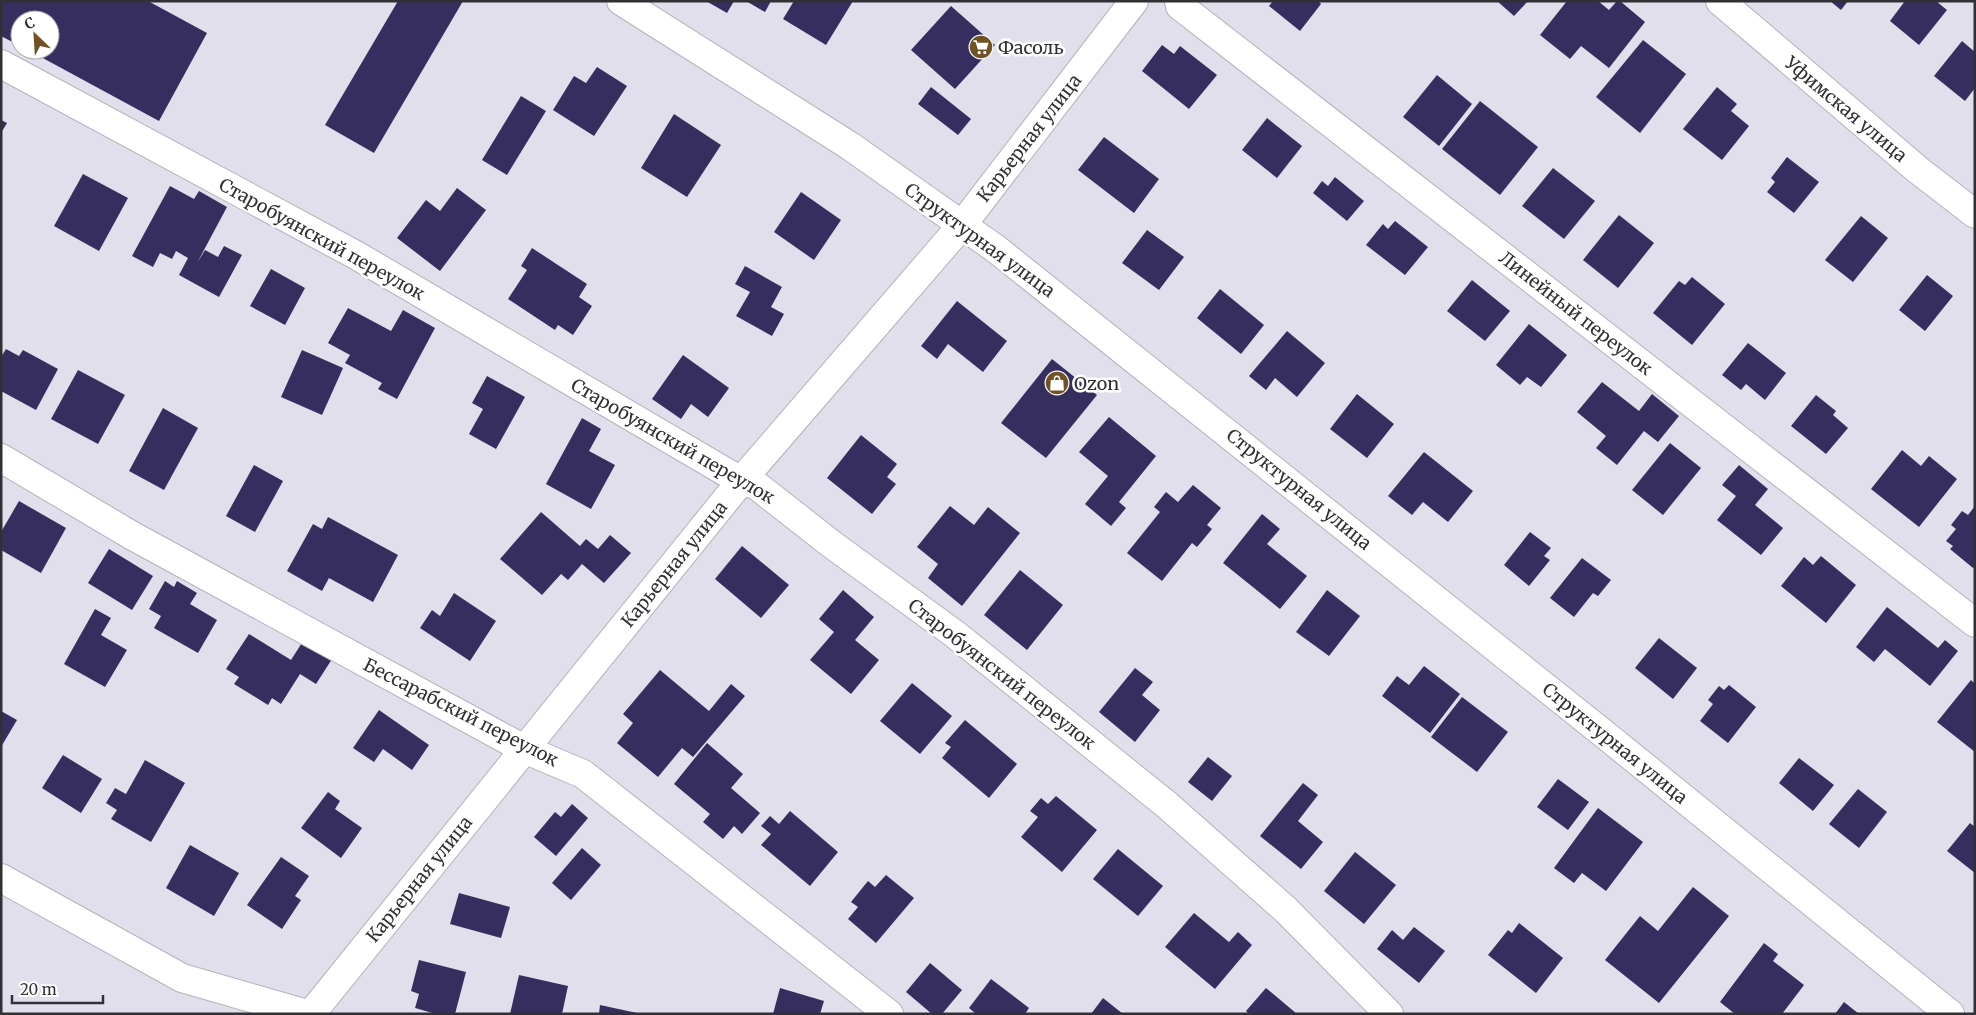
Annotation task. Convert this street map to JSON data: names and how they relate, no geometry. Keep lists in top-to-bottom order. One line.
{"streets":{"street":["Уфимская улица","Карьерная улица","Старобуянский переулок","Структурная улица","Линейный переулок","Бессарабский переулок"]},"crossings":[["Карьерная улица","Старобуянский переулок"],["Карьерная улица","Структурная улица"],["Карьерная улица","Бессарабский переулок"]],"places":{"supermarket":["Фасоль"],"shop":["Ozon"]},"scale_bar":"20 m","north":"top left"}
